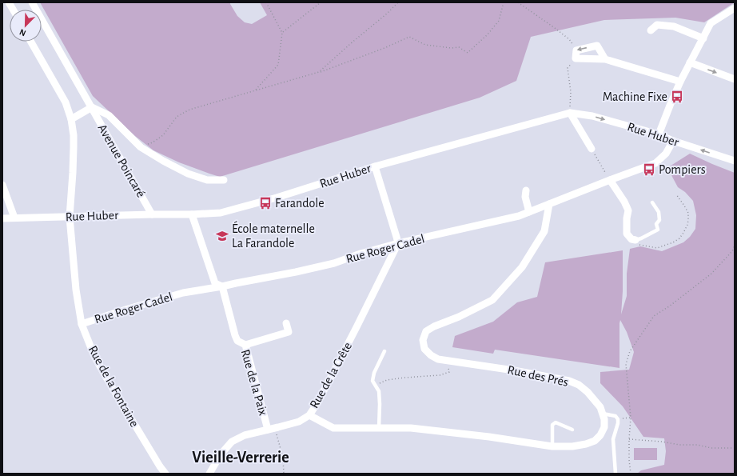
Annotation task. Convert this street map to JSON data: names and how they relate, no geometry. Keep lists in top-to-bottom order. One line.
{"streets":{"street":["Rue Huber","Avenue Poincaré","Rue Roger Cadel","Rue de la Crête","Rue des Prés","Rue de la Paix","Rue de la Fontaine"]},"crossings":[["Rue Huber","Avenue Poincaré"],["Rue Huber","Rue Roger Cadel"],["Rue Huber","Rue de la Paix"],["Rue Huber","Rue de la Fontaine"],["Rue Roger Cadel","Rue de la Crête"],["Rue Roger Cadel","Rue des Prés"],["Rue Roger Cadel","Rue de la Paix"],["Rue Roger Cadel","Rue de la Fontaine"],["Rue de la Crête","Rue des Prés"],["Rue de la Crête","Rue de la Paix"]],"districts":["Vieille-Verrerie"],"places":{"bus stop":["Machine Fixe","Pompiers","Farandole"],"school or university":["École maternelle La Farandole"]},"north":"bottom left"}
